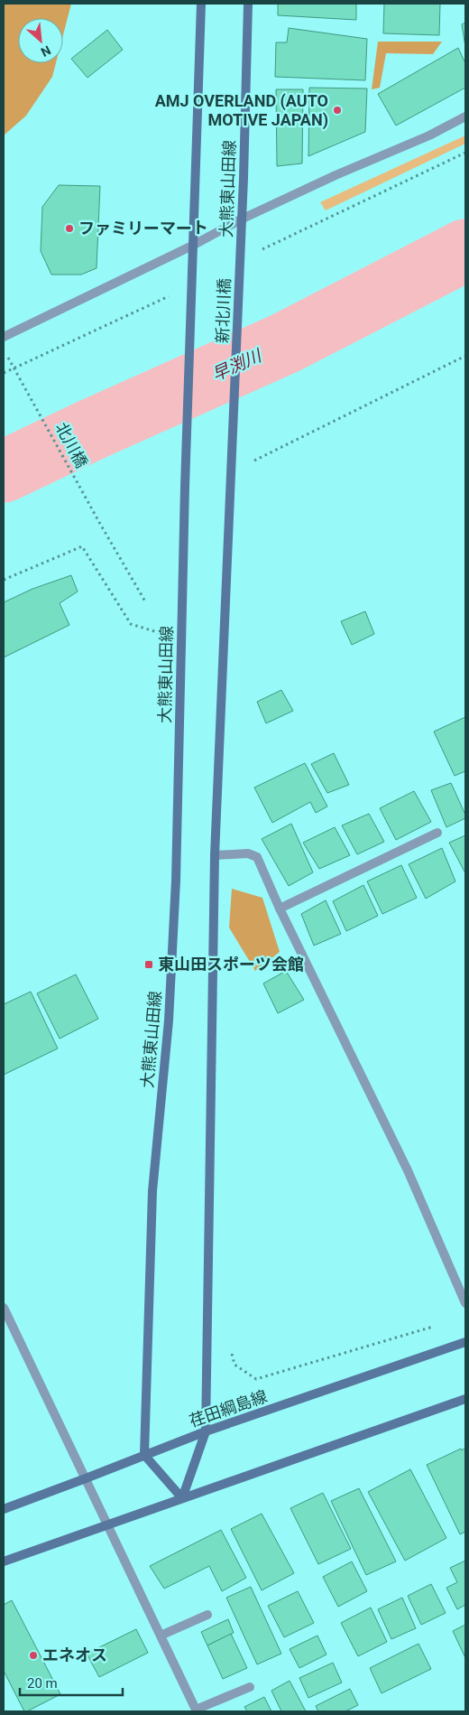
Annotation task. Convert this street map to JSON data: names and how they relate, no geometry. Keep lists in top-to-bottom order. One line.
{"streets":{"street":["大熊東山田線","新北川橋","荏田綱島線"],"path":["北川橋"]},"crossings":[["大熊東山田線","新北川橋"],["大熊東山田線","荏田綱島線"]],"water":["早渕川"],"places":{"other":["AMJ OVERLAND (AUTO MOTIVE JAPAN)","ファミリーマート","エネオス"],"transit":["東山田スポーツ会館"]},"scale_bar":"20 m","north":"bottom right"}
